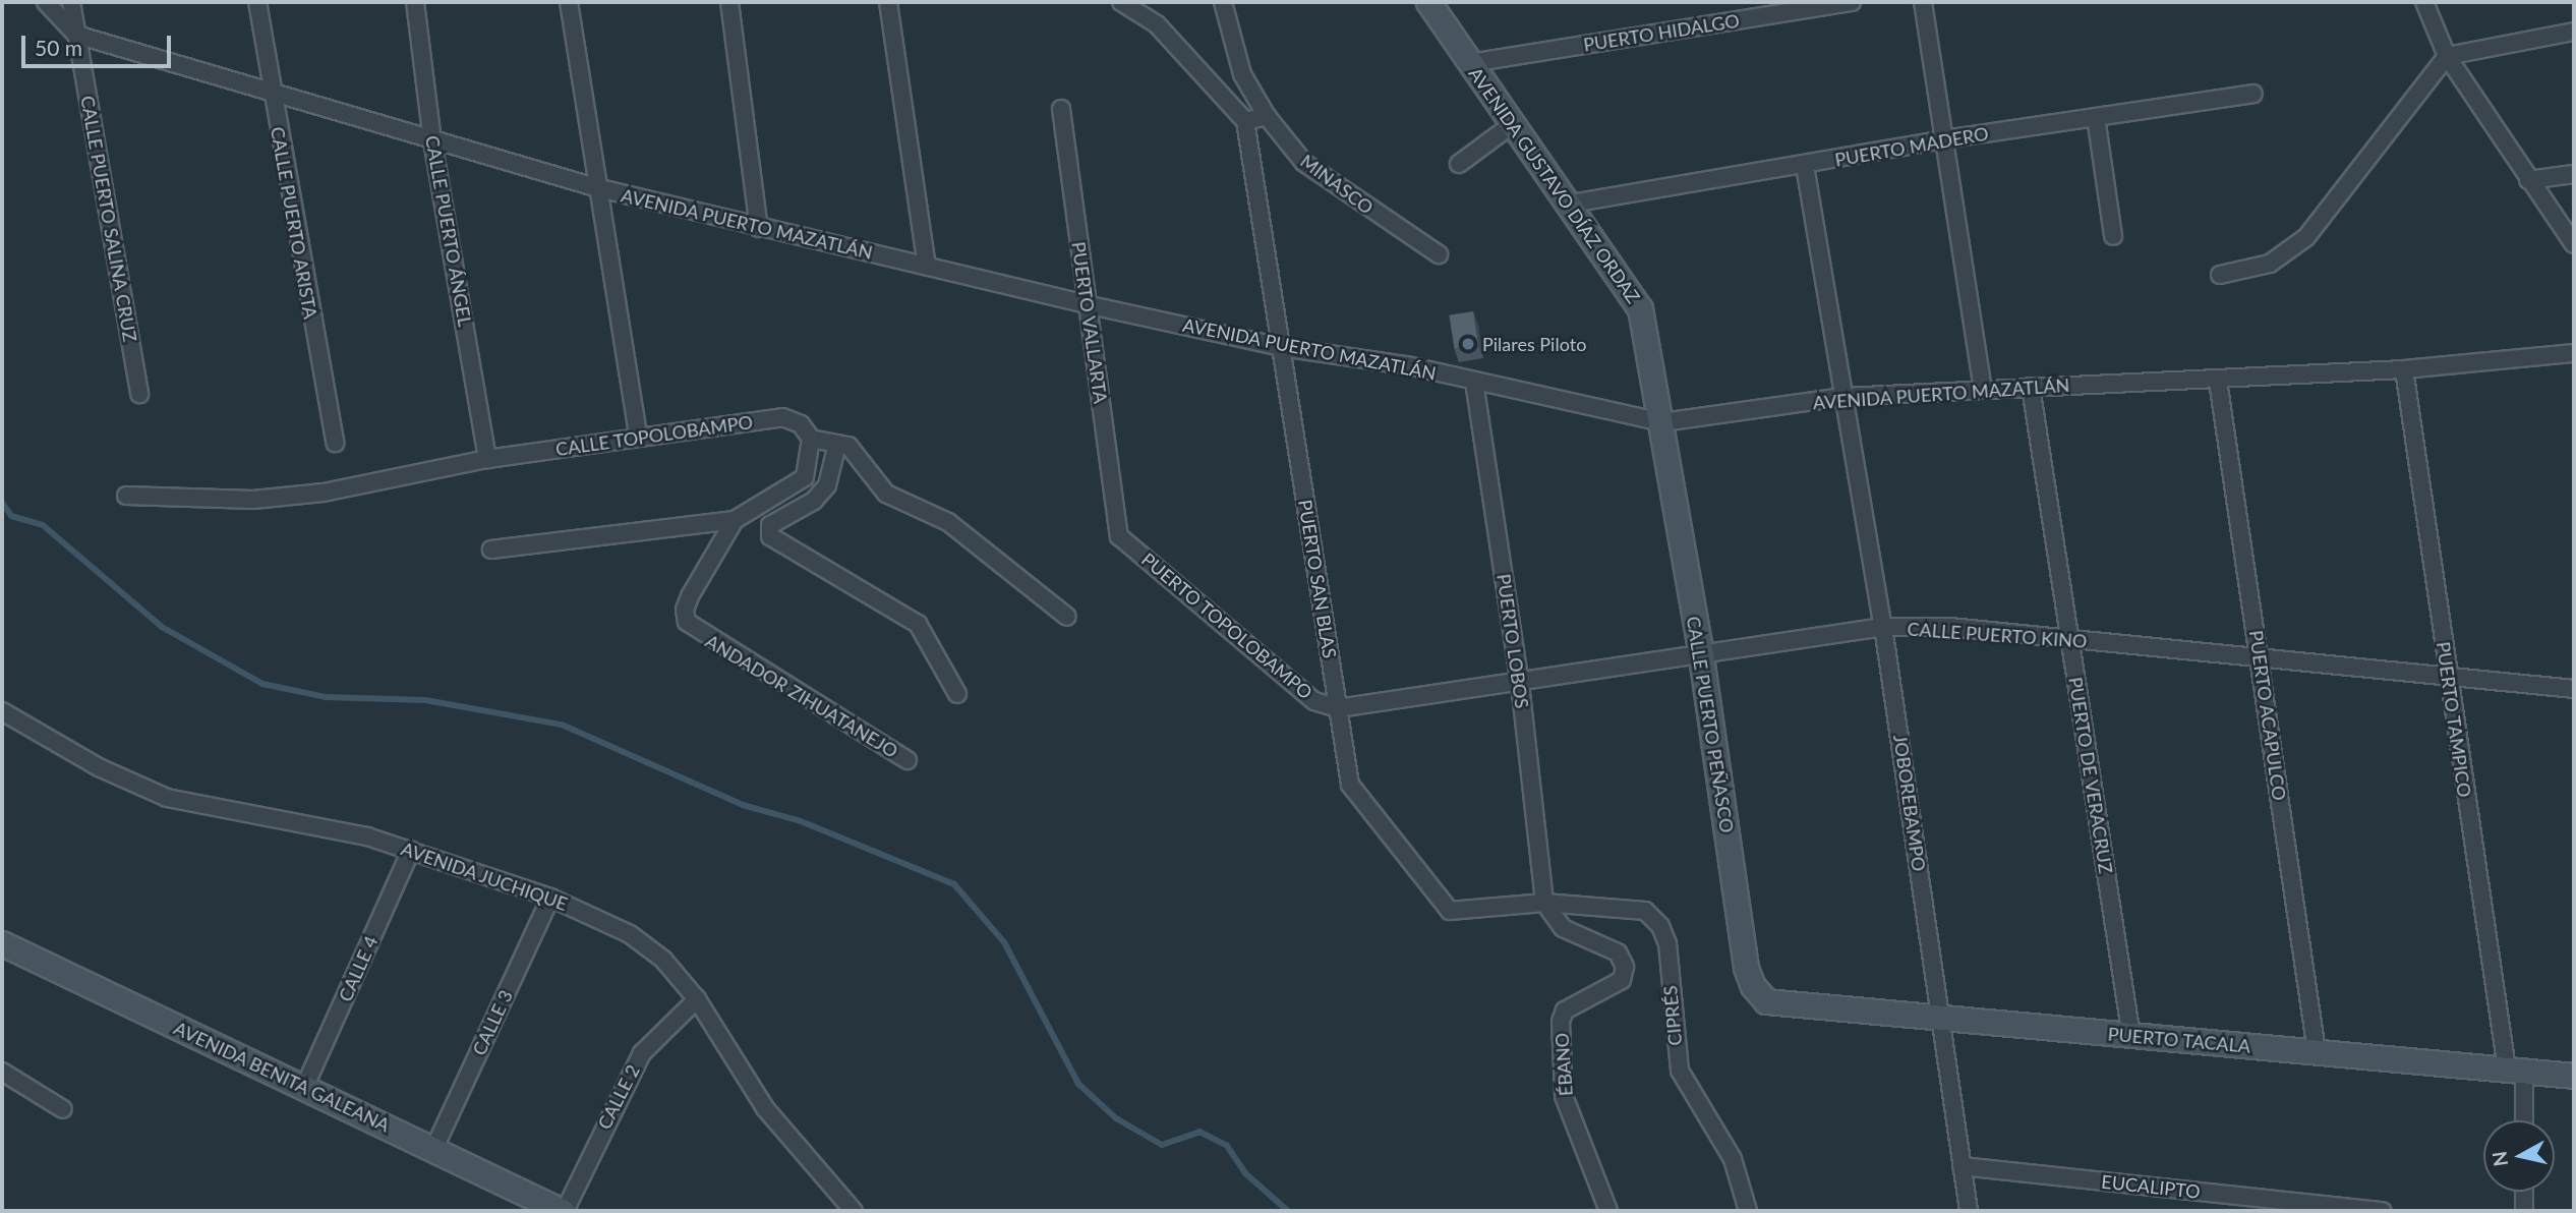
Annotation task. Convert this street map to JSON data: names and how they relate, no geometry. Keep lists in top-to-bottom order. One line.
{"streets":{"street":["PUERTO HIDALGO","PUERTO MADERO","MINASCO","AVENIDA GUSTAVO DÍAZ ORDAZ","CALLE PUERTO SALINA CRUZ","CALLE PUERTO ARISTA","AVENIDA PUERTO MAZATLÁN","CALLE PUERTO ÁNGEL","PUERTO VALLARTA","CALLE TOPOLOBAMPO","PUERTO SAN BLAS","PUERTO TOPOLOBAMPO","CALLE PUERTO KINO","PUERTO LOBOS","ANDADOR ZIHUATANEJO","PUERTO ACAPULCO","PUERTO TAMPICO","CALLE PUERTO PEÑASCO","PUERTO DE VERACRUZ","JOBOREBAMPO","AVENIDA JUCHIQUE","CALLE 4","CIPRÉS","CALLE 3","PUERTO TACALA","ÉBANO","AVENIDA BENITA GALEANA","CALLE 2","EUCALIPTO"]},"crossings":[["PUERTO HIDALGO","AVENIDA GUSTAVO DÍAZ ORDAZ"],["PUERTO MADERO","AVENIDA GUSTAVO DÍAZ ORDAZ"],["PUERTO MADERO","JOBOREBAMPO"],["AVENIDA GUSTAVO DÍAZ ORDAZ","AVENIDA PUERTO MAZATLÁN"],["AVENIDA GUSTAVO DÍAZ ORDAZ","CALLE PUERTO PEÑASCO"],["CALLE PUERTO SALINA CRUZ","AVENIDA PUERTO MAZATLÁN"],["CALLE PUERTO ARISTA","AVENIDA PUERTO MAZATLÁN"],["AVENIDA PUERTO MAZATLÁN","CALLE PUERTO ÁNGEL"],["AVENIDA PUERTO MAZATLÁN","PUERTO VALLARTA"],["AVENIDA PUERTO MAZATLÁN","PUERTO SAN BLAS"],["AVENIDA PUERTO MAZATLÁN","PUERTO LOBOS"],["AVENIDA PUERTO MAZATLÁN","PUERTO ACAPULCO"],["AVENIDA PUERTO MAZATLÁN","PUERTO TAMPICO"],["AVENIDA PUERTO MAZATLÁN","CALLE PUERTO PEÑASCO"],["AVENIDA PUERTO MAZATLÁN","PUERTO DE VERACRUZ"],["AVENIDA PUERTO MAZATLÁN","JOBOREBAMPO"],["CALLE PUERTO ÁNGEL","CALLE TOPOLOBAMPO"],["PUERTO VALLARTA","PUERTO TOPOLOBAMPO"],["PUERTO SAN BLAS","PUERTO TOPOLOBAMPO"],["PUERTO SAN BLAS","CALLE PUERTO KINO"],["PUERTO SAN BLAS","PUERTO LOBOS"],["PUERTO SAN BLAS","CIPRÉS"],["PUERTO SAN BLAS","ÉBANO"],["PUERTO TOPOLOBAMPO","CALLE PUERTO KINO"],["CALLE PUERTO KINO","PUERTO LOBOS"],["CALLE PUERTO KINO","PUERTO ACAPULCO"],["CALLE PUERTO KINO","PUERTO TAMPICO"],["CALLE PUERTO KINO","CALLE PUERTO PEÑASCO"],["CALLE PUERTO KINO","PUERTO DE VERACRUZ"],["CALLE PUERTO KINO","JOBOREBAMPO"],["PUERTO LOBOS","CIPRÉS"],["PUERTO LOBOS","ÉBANO"],["PUERTO ACAPULCO","PUERTO TACALA"],["PUERTO TAMPICO","PUERTO TACALA"],["CALLE PUERTO PEÑASCO","PUERTO TACALA"],["PUERTO DE VERACRUZ","PUERTO TACALA"],["JOBOREBAMPO","PUERTO TACALA"],["JOBOREBAMPO","EUCALIPTO"],["AVENIDA JUCHIQUE","CALLE 4"],["AVENIDA JUCHIQUE","CALLE 3"],["AVENIDA JUCHIQUE","CALLE 2"],["CALLE 4","AVENIDA BENITA GALEANA"],["CIPRÉS","ÉBANO"],["CALLE 3","AVENIDA BENITA GALEANA"],["AVENIDA BENITA GALEANA","CALLE 2"]],"places":["Pilares Piloto"],"scale_bar":"50 m","north":"left"}
